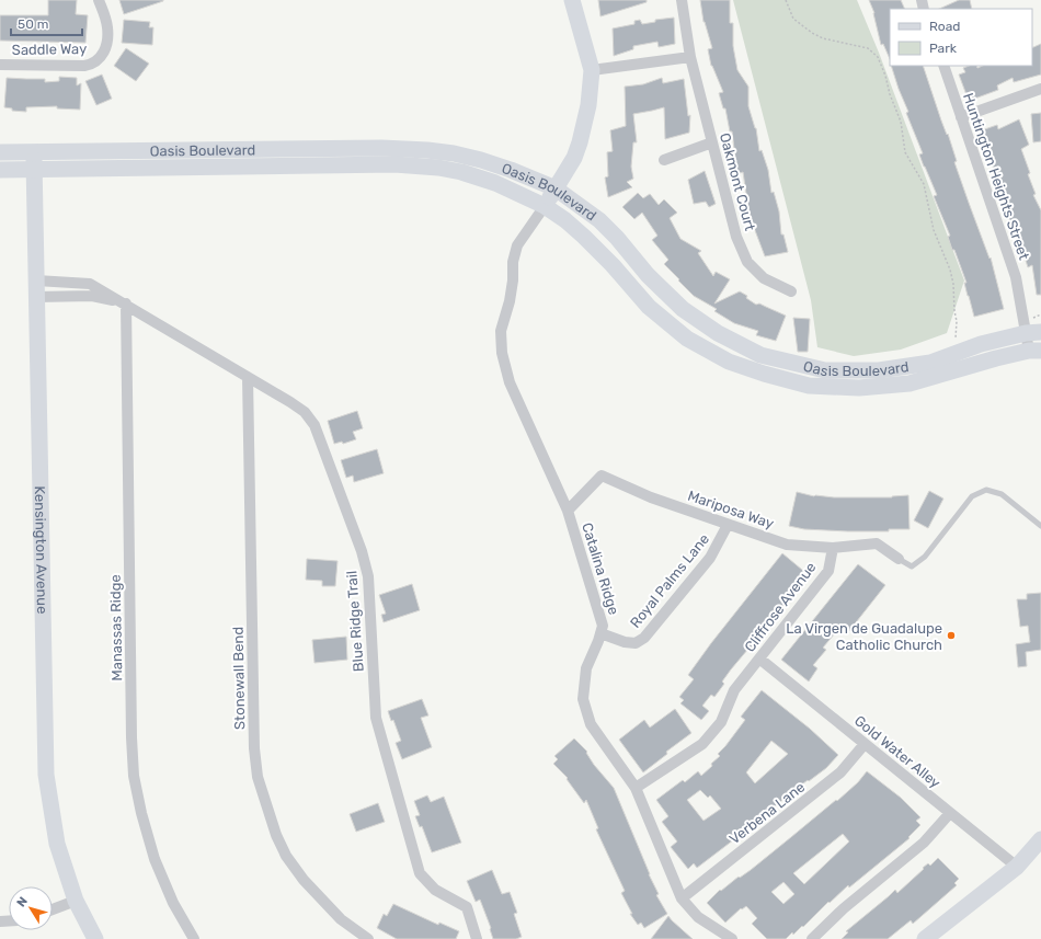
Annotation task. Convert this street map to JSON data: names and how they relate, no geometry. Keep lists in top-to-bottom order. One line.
{"streets":{"street":["Saddle Way","Oasis Boulevard","Huntington Heights Street","Oakmont Court","Mariposa Way","Kensington Avenue","Catalina Ridge","Royal Palms Lane","Cliffrose Avenue","Blue Ridge Trail","Manassas Ridge","Stonewall Bend","Gold Water Alley","Verbena Lane"]},"crossings":[["Oasis Boulevard","Huntington Heights Street"],["Oasis Boulevard","Kensington Avenue"],["Oasis Boulevard","Catalina Ridge"],["Mariposa Way","Catalina Ridge"],["Mariposa Way","Royal Palms Lane"],["Mariposa Way","Cliffrose Avenue"],["Kensington Avenue","Blue Ridge Trail"],["Catalina Ridge","Royal Palms Lane"],["Catalina Ridge","Cliffrose Avenue"],["Catalina Ridge","Verbena Lane"],["Cliffrose Avenue","Gold Water Alley"],["Blue Ridge Trail","Manassas Ridge"],["Blue Ridge Trail","Stonewall Bend"],["Gold Water Alley","Verbena Lane"]],"places":["La Virgen de Guadalupe Catholic Church"],"legend":["Road","Park"],"scale_bar":"50 m","north":"top left"}
